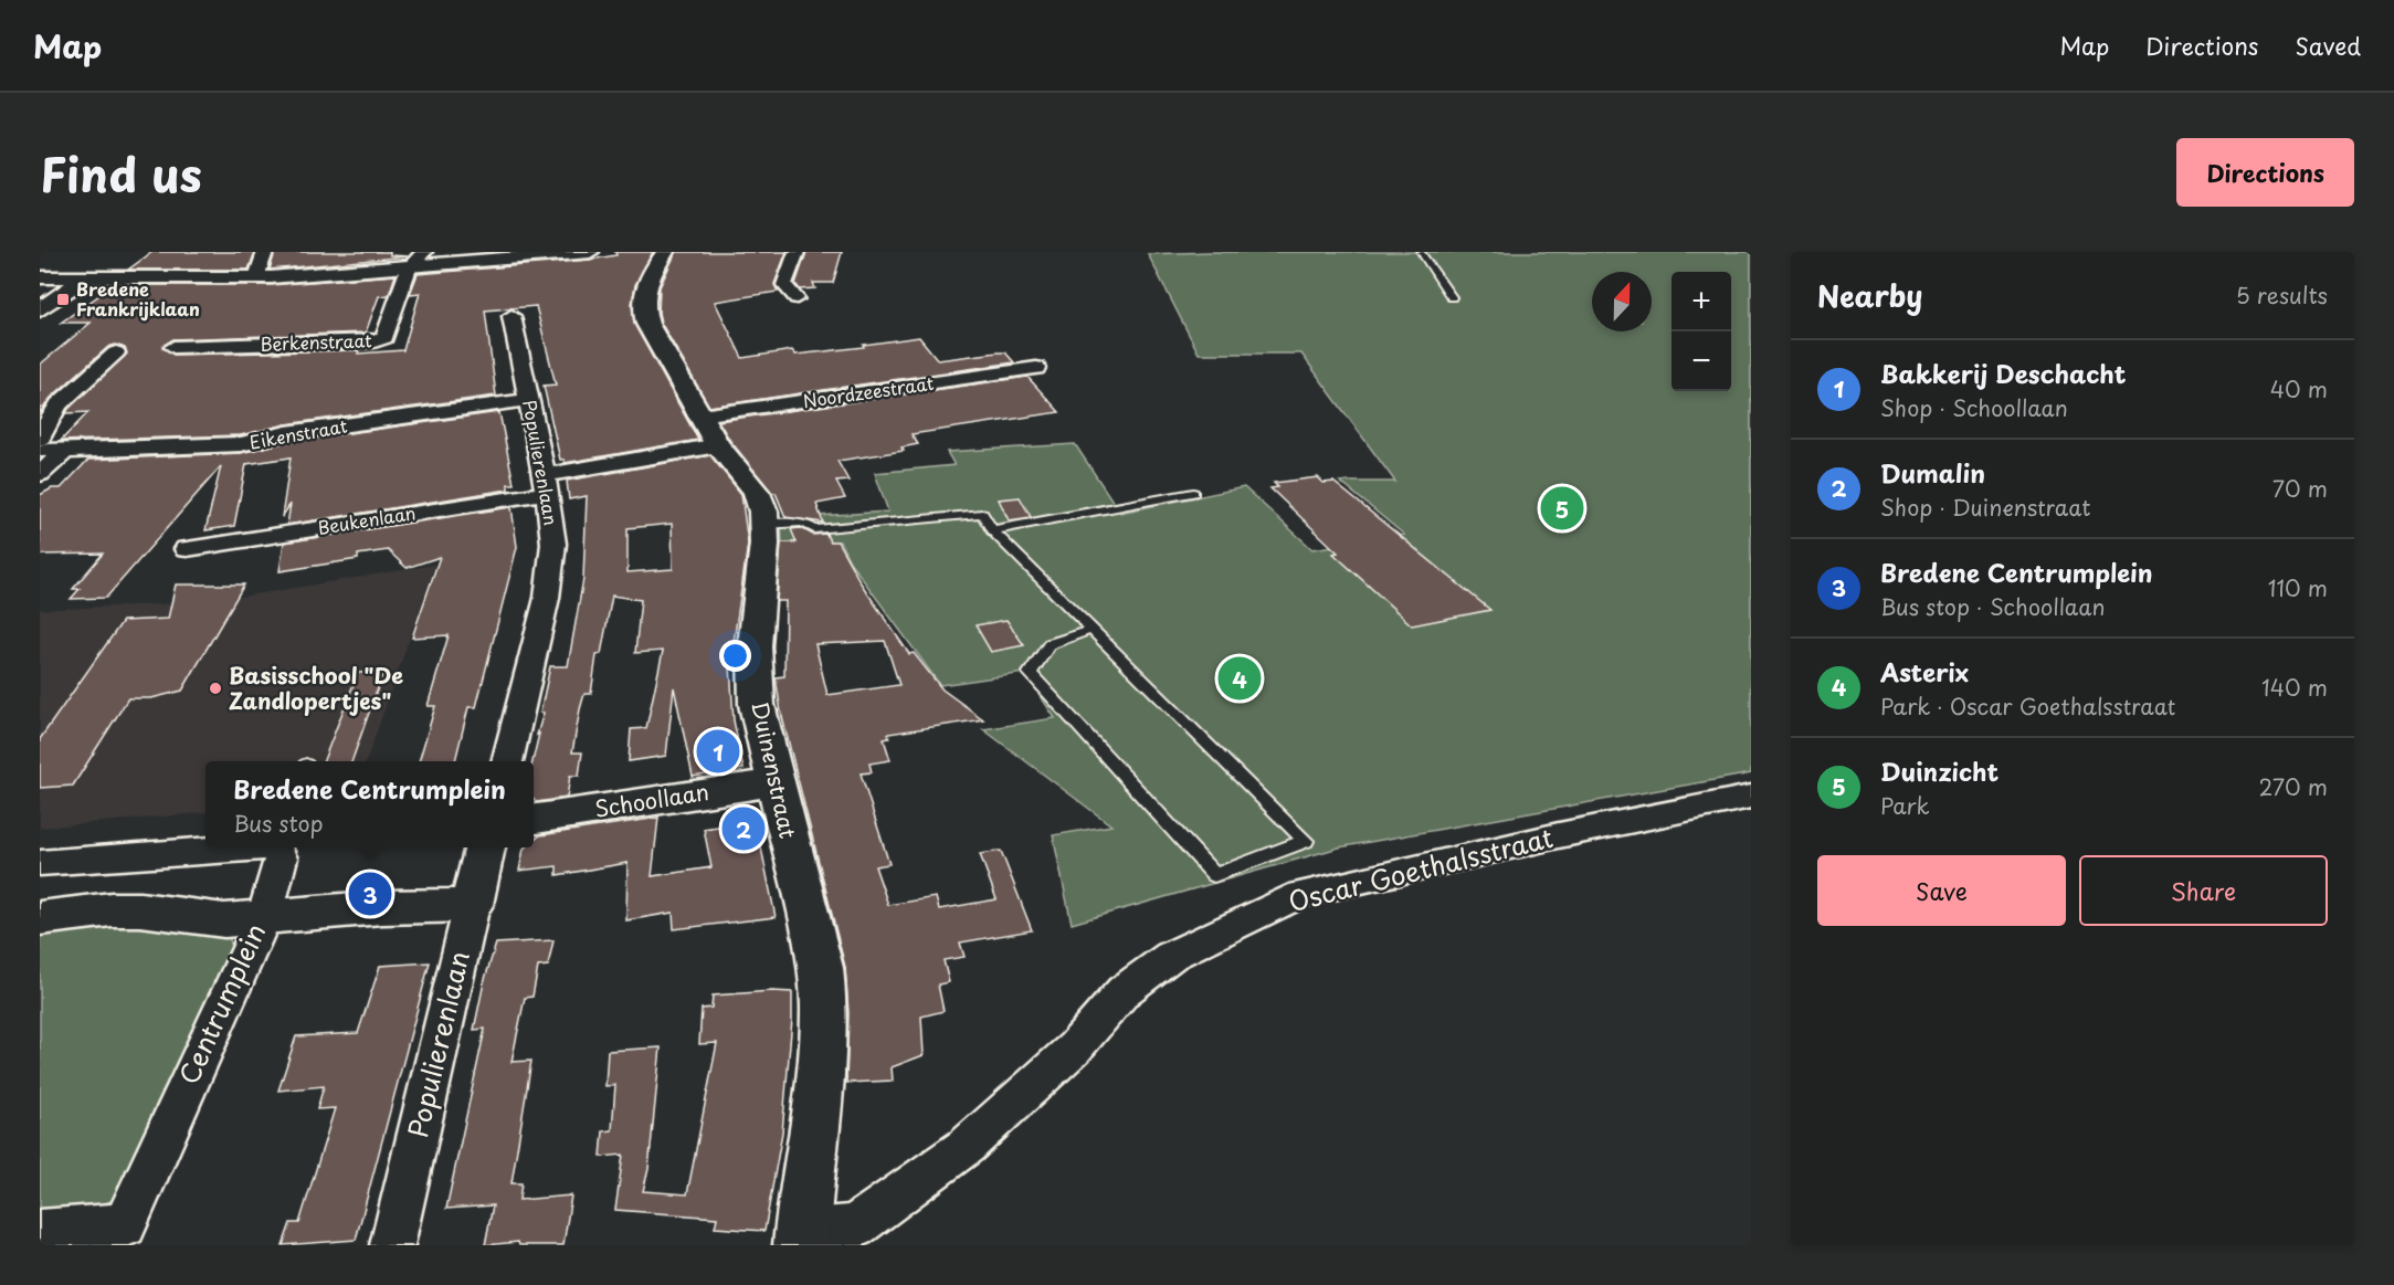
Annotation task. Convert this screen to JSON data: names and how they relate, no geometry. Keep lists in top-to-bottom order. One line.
{"streets":{"street":["Berkenstraat","Noordzeestraat","Eikenstraat","Populierenlaan","Beukenlaan","Duinenstraat","Schoollaan","Oscar Goethalsstraat","Centrumplein"]},"crossings":[["Noordzeestraat","Duinenstraat"],["Eikenstraat","Populierenlaan"],["Populierenlaan","Beukenlaan"],["Beukenlaan","Duinenstraat"],["Duinenstraat","Schoollaan"],["Duinenstraat","Oscar Goethalsstraat"]],"places":{"transit":["Bredene Frankrijklaan"],"other":["Basisschool \"De Zandlopertjes\""]},"north":"top","page":{"header":"Map","nav":["Map","Directions","Saved"],"title":"Find us","buttons":["Directions",["Save","Share"]],"heading":["Nearby","5 results"],"map_buttons":["+","−"],"list":[{"mark":"1","name":"Bakkerij Deschacht","note":"Shop · Schoollaan","value":"40 m"},{"mark":"2","name":"Dumalin","note":"Shop · Duinenstraat","value":"70 m"},{"mark":"3","name":"Bredene Centrumplein","note":"Bus stop · Schoollaan","value":"110 m"},{"mark":"4","name":"Asterix","note":"Park · Oscar Goethalsstraat","value":"140 m"},{"mark":"5","name":"Duinzicht","note":"Park","value":"270 m"}],"pins":["5","4","1","2","3"],"popup":["Bredene Centrumplein","Bus stop"]}}
